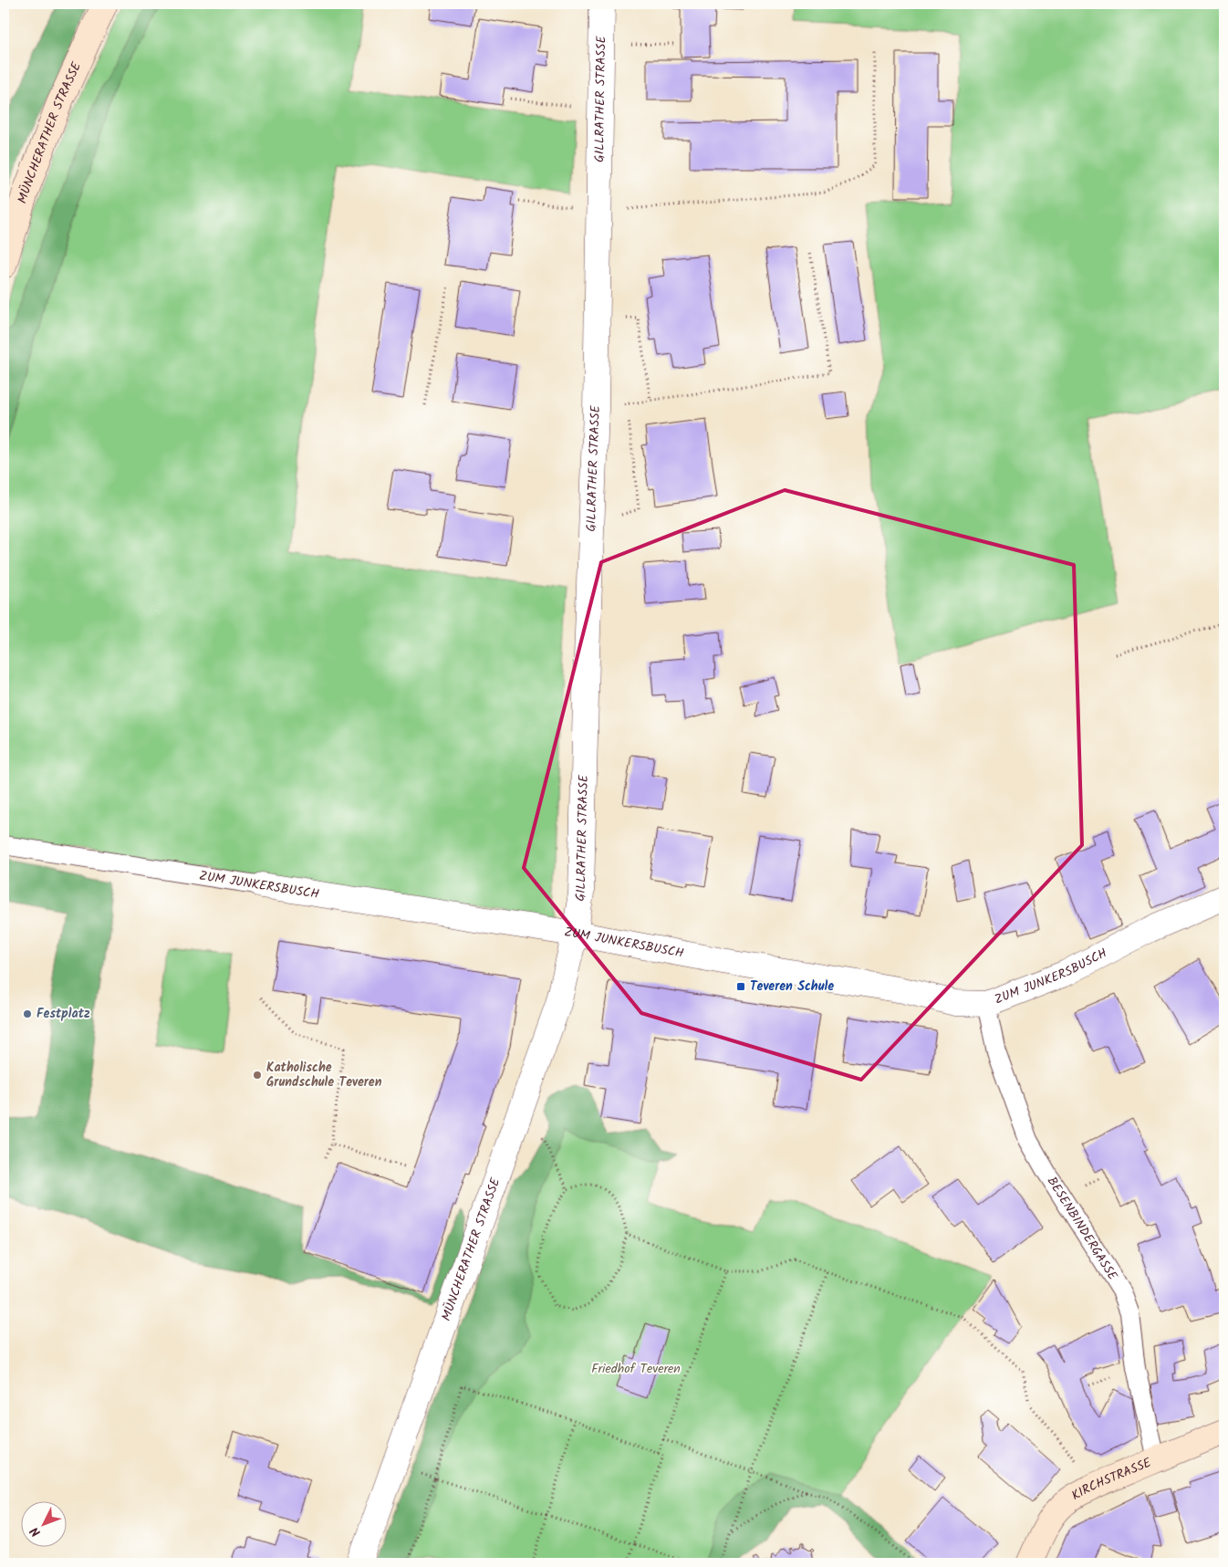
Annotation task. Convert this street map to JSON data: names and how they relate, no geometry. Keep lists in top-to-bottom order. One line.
{"streets":{"street":["GILLRATHER STRASSE","MÜNCHERATHER STRASSE","ZUM JUNKERSBUSCH","KIRCHSTRASSE"],"lane":["BESENBINDERGASSE"]},"crossings":[["GILLRATHER STRASSE","MÜNCHERATHER STRASSE"],["GILLRATHER STRASSE","ZUM JUNKERSBUSCH"],["MÜNCHERATHER STRASSE","ZUM JUNKERSBUSCH"],["ZUM JUNKERSBUSCH","BESENBINDERGASSE"],["BESENBINDERGASSE","KIRCHSTRASSE"]],"parks":["Friedhof Teveren"],"places":{"transit":["Teveren Schule"],"other":["Festplatz","Katholische Grundschule Teveren"]},"north":"bottom left"}
